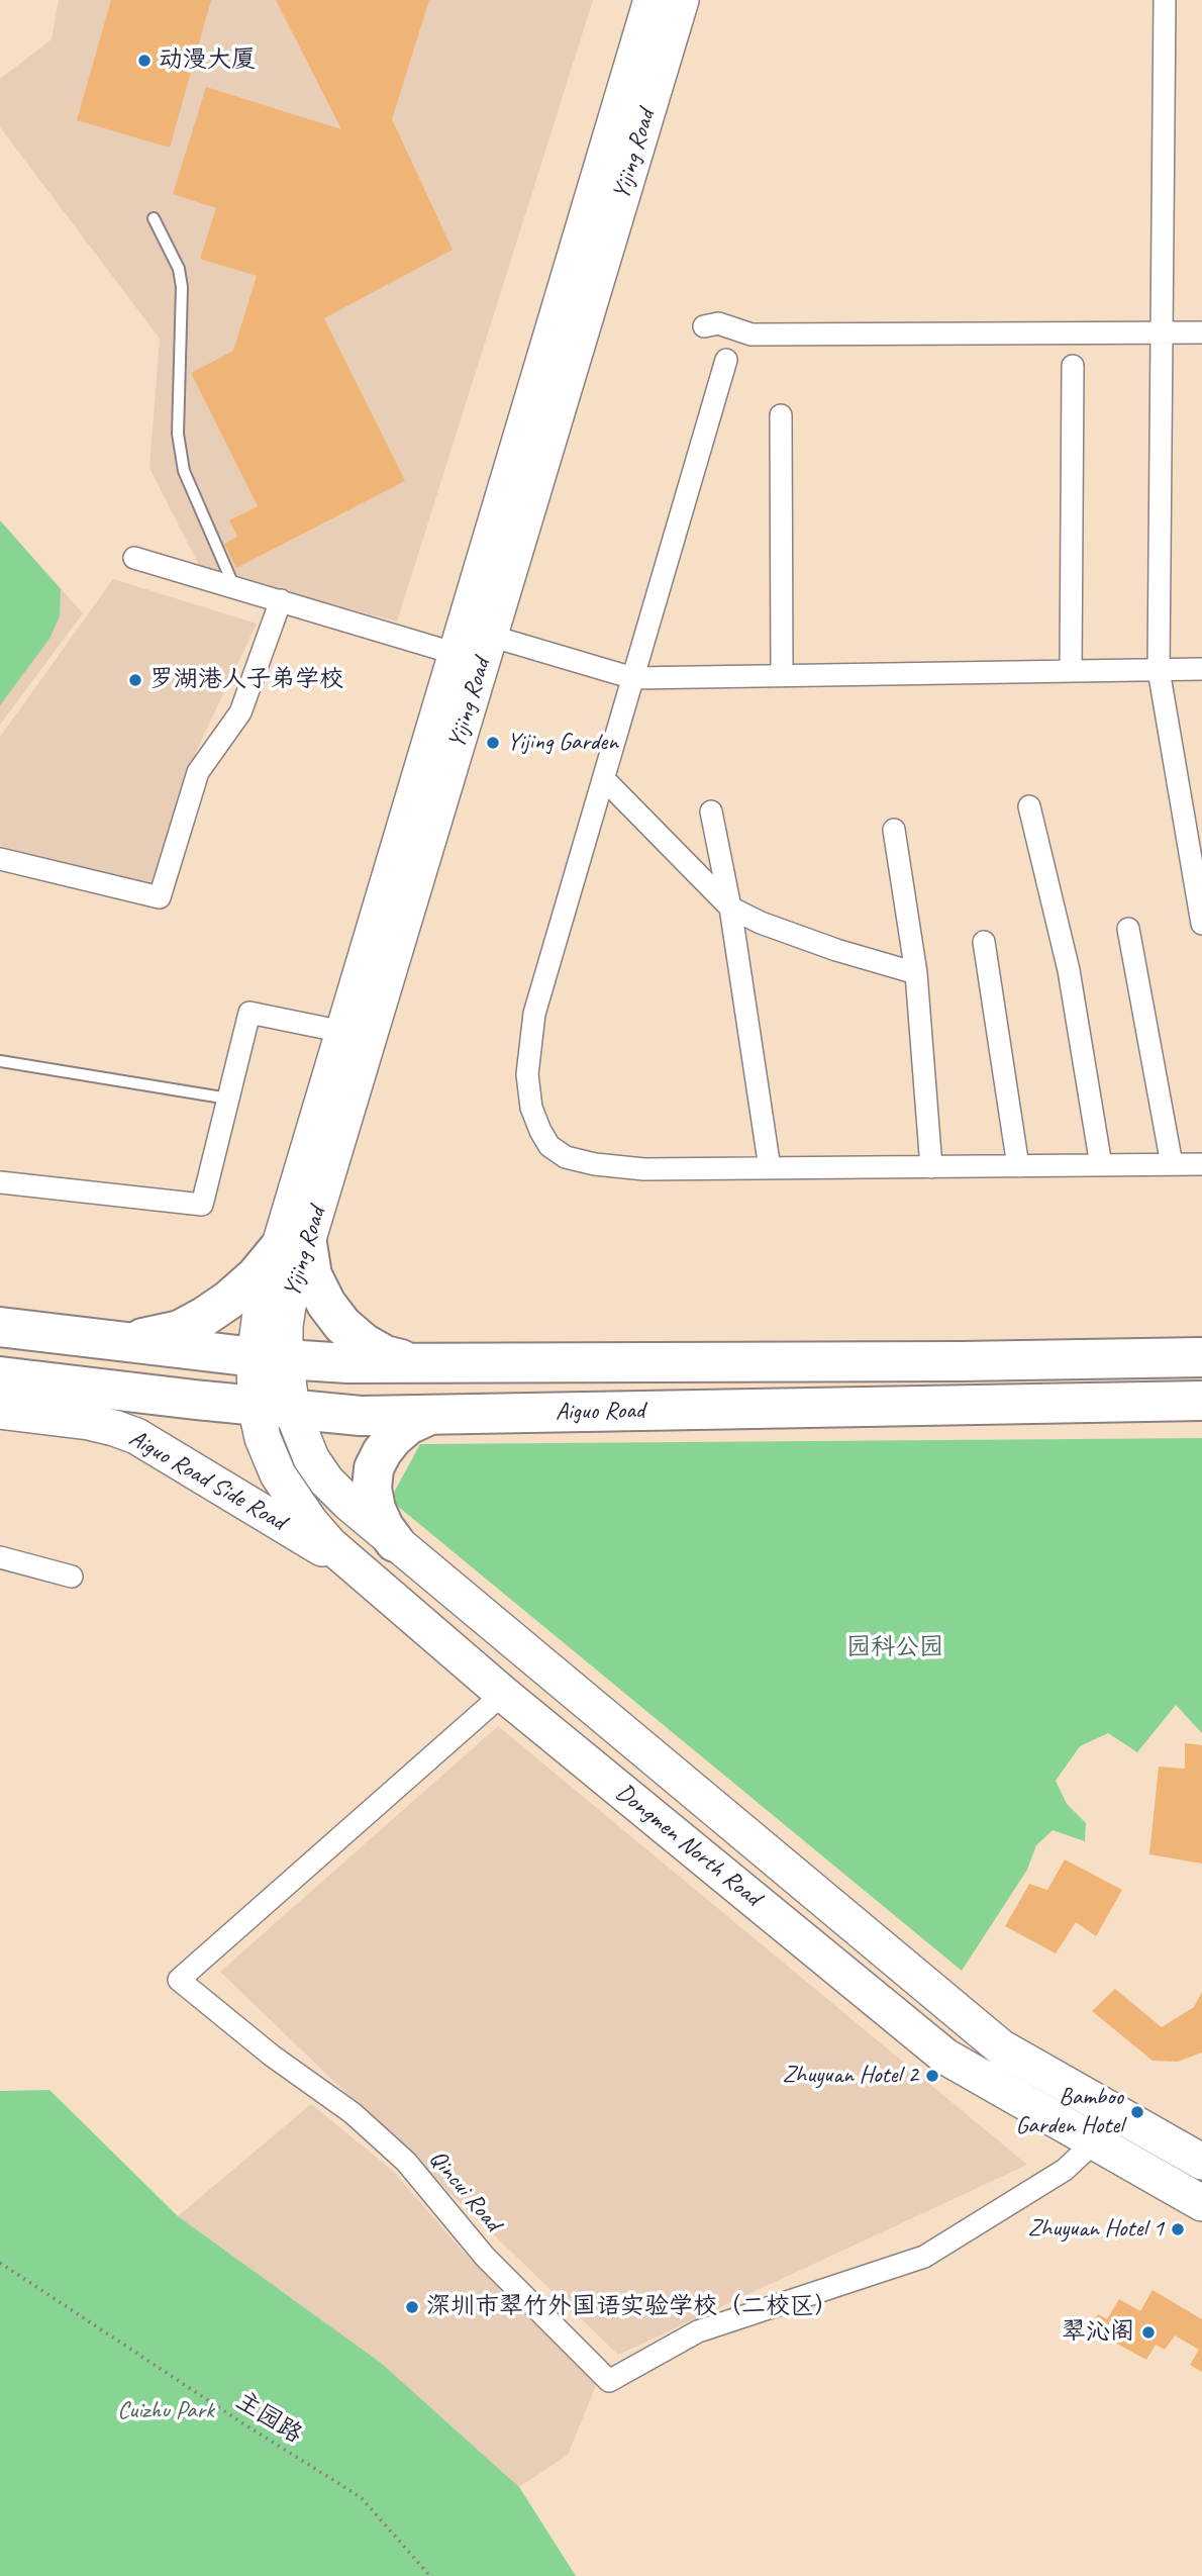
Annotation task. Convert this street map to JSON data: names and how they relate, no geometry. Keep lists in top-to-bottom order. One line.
{"streets":{"highway":["Aiguo Road"],"main road":["Yijing Road","Aiguo Road Side Road","Dongmen North Road"],"street":["Qincui Road"],"path":["主园路"]},"crossings":[["Yijing Road","Aiguo Road"],["Yijing Road","Dongmen North Road"],["Aiguo Road","Dongmen North Road"],["Aiguo Road Side Road","Dongmen North Road"],["Dongmen North Road","Qincui Road"]],"parks":["园科公园","Cuizhu Park"],"places":["动漫大厦","罗湖港人子弟学校","Yijing Garden","Zhuyuan Hotel 2","Bamboo Garden Hotel","Zhuyuan Hotel 1","深圳市翠竹外国语实验学校（二校区）","翠沁阁"]}
